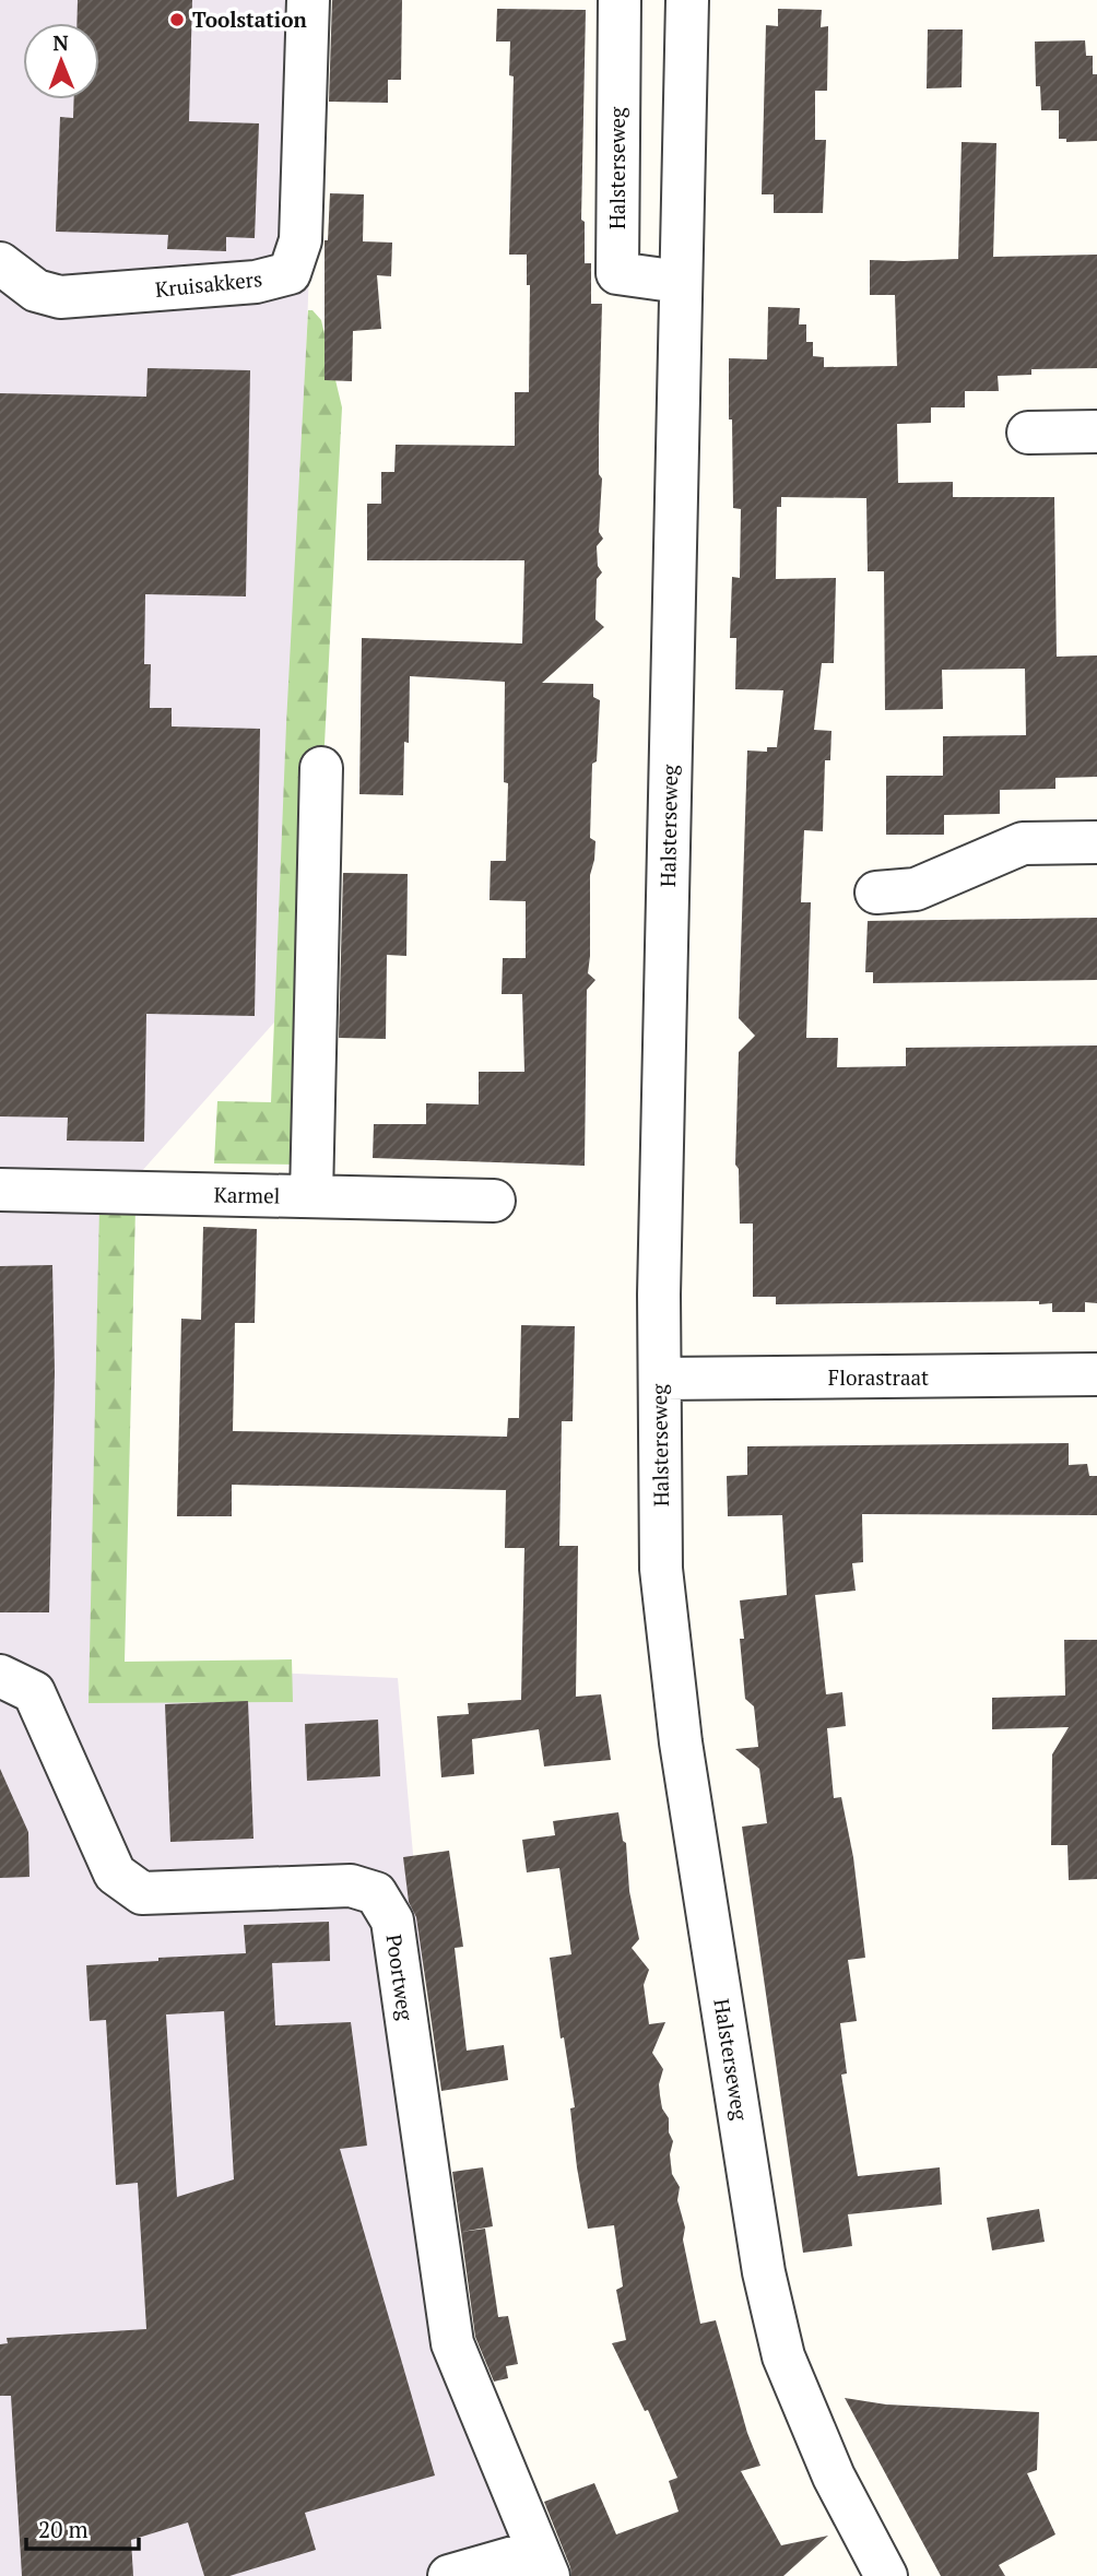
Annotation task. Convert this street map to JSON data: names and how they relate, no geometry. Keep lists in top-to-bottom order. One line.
{"streets":{"street":["Halsterseweg","Kruisakkers","Karmel","Florastraat","Poortweg"]},"crossings":[["Halsterseweg","Florastraat"]],"places":["Toolstation"],"scale_bar":"20 m","north":"top"}
